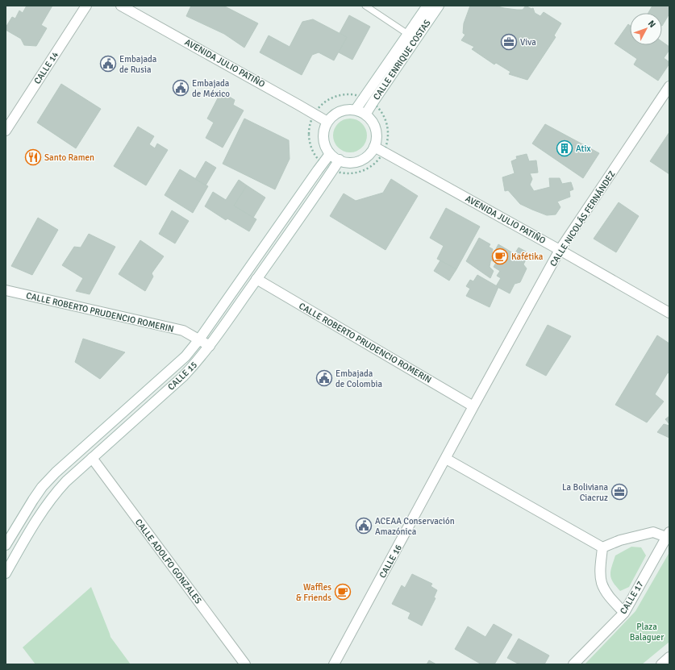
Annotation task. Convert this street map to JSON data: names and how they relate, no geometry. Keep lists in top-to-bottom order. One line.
{"streets":{"street":["CALLE ENRIQUE COSTAS","AVENIDA JULIO PATIÑO","CALLE 14","CALLE NICOLÁS FERNÁNDEZ","CALLE ROBERTO PRUDENCIO ROMERIN","CALLE 15","CALLE ADOLFO GONZALES","CALLE 16","CALLE 17"]},"crossings":[["CALLE ENRIQUE COSTAS","AVENIDA JULIO PATIÑO"],["CALLE ENRIQUE COSTAS","CALLE 15"],["AVENIDA JULIO PATIÑO","CALLE NICOLÁS FERNÁNDEZ"],["AVENIDA JULIO PATIÑO","CALLE 15"],["CALLE NICOLÁS FERNÁNDEZ","CALLE ROBERTO PRUDENCIO ROMERIN"],["CALLE NICOLÁS FERNÁNDEZ","CALLE 16"],["CALLE ROBERTO PRUDENCIO ROMERIN","CALLE 15"],["CALLE ROBERTO PRUDENCIO ROMERIN","CALLE 16"],["CALLE 15","CALLE ADOLFO GONZALES"]],"parks":["Plaza Balaguer"],"places":{"office":["Viva","La Boliviana Ciacruz"],"public building":["Embajada de Rusia","Embajada de México","Embajada de Colombia","ACEAA Conservación Amazónica"],"building":["Atix"],"restaurant":["Santo Ramen"],"cafe":["Kafétika","Waffles & Friends"]},"north":"top right"}
